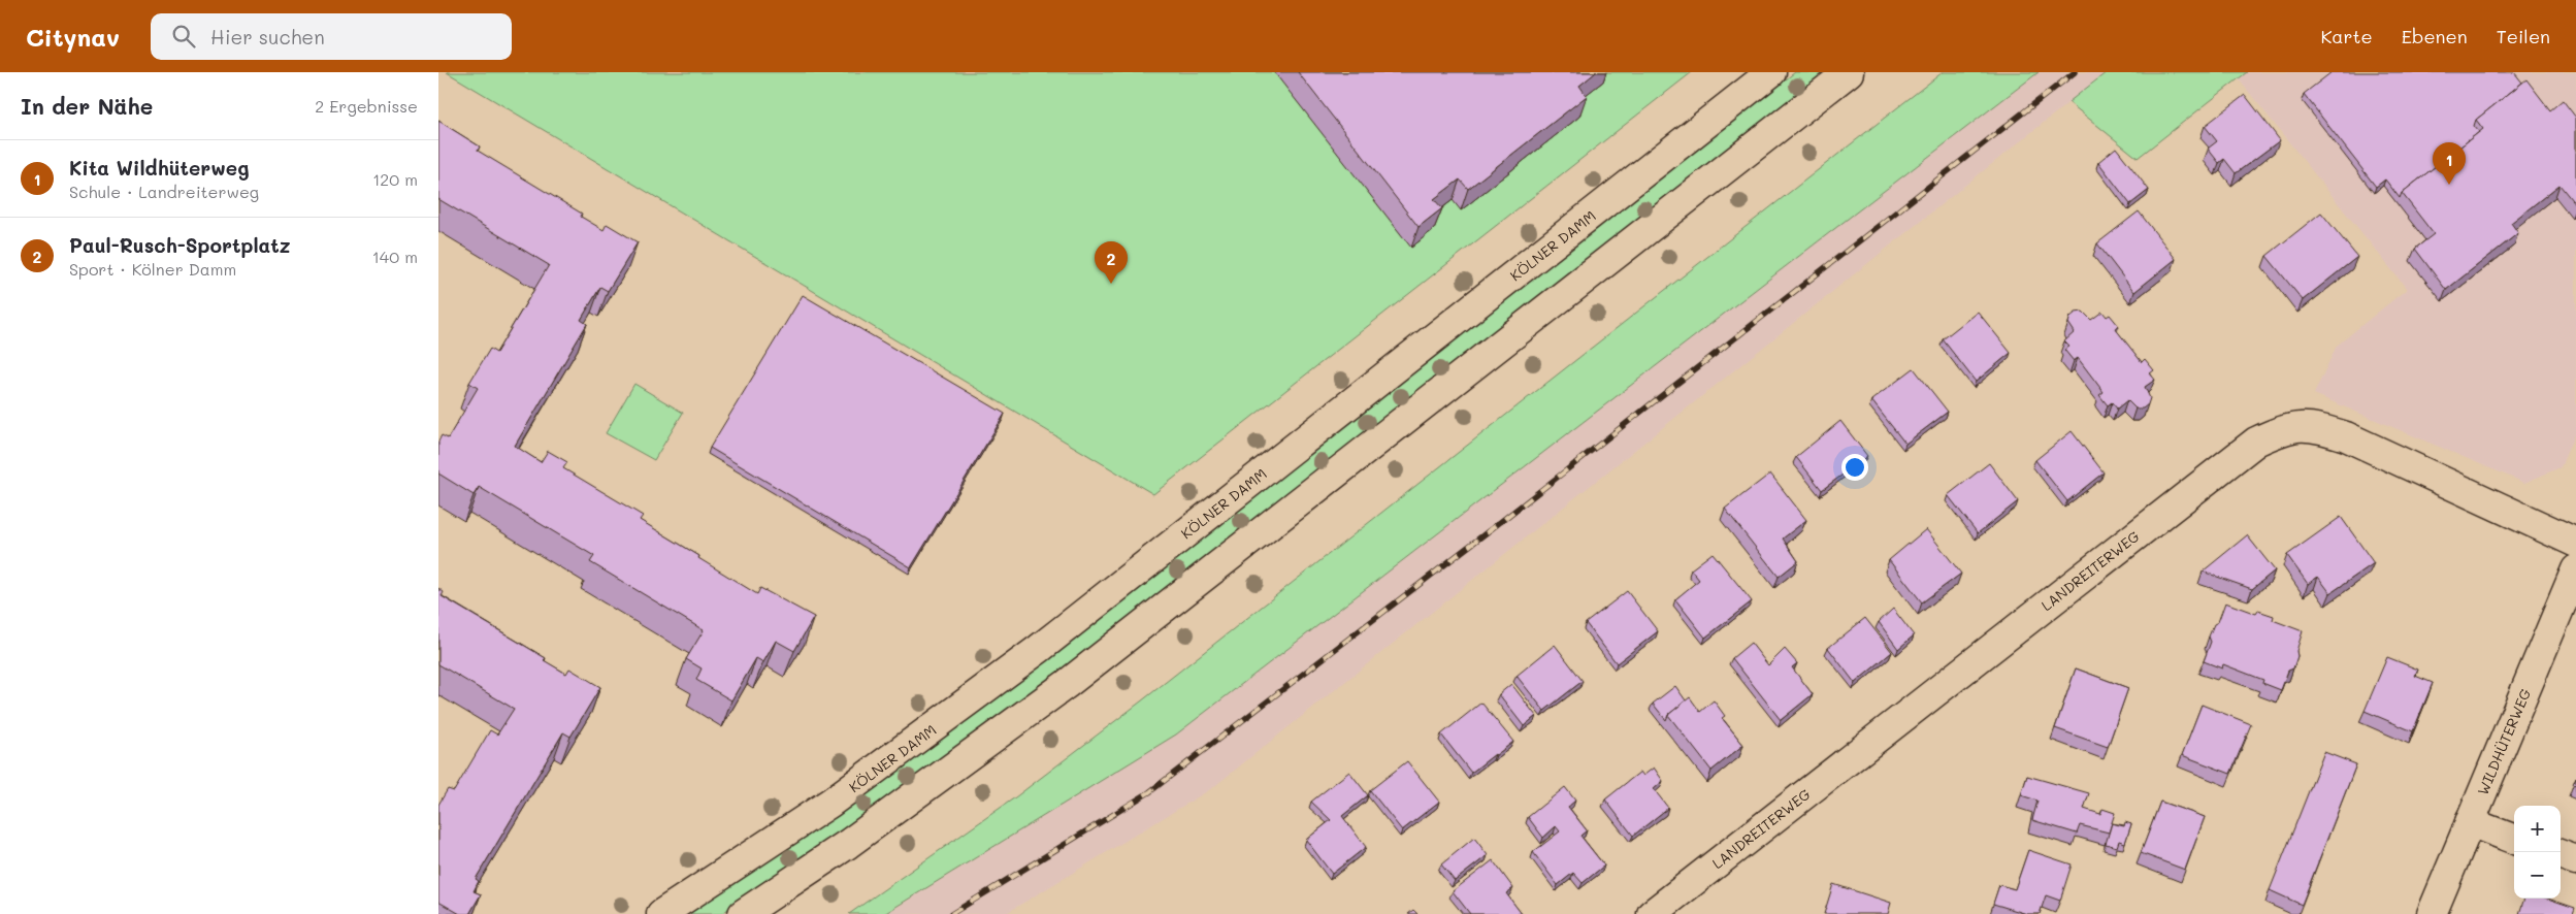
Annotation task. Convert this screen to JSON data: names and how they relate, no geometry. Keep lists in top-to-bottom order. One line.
{"streets":{"street":["KÖLNER DAMM","LANDREITERWEG","WILDHÜTERWEG"]},"page":{"header":"Citynav","search":"Hier suchen","nav":["Karte","Ebenen","Teilen"],"heading":["In der Nähe","2 Ergebnisse"],"list":[{"mark":"1","name":"Kita Wildhüterweg","note":"Schule · Landreiterweg","value":"120 m"},{"mark":"2","name":"Paul-Rusch-Sportplatz","note":"Sport · Kölner Damm","value":"140 m"}],"pins":["1","2"],"map_buttons":["+","−"]}}
